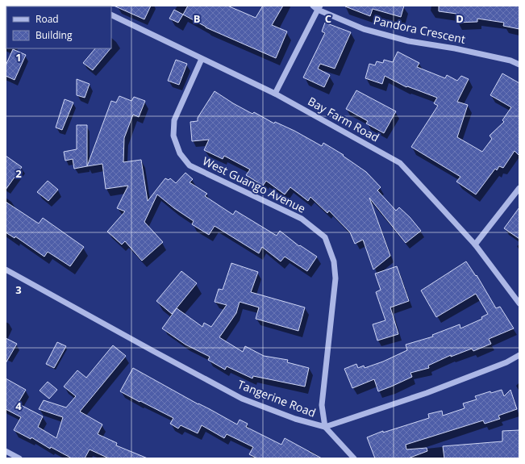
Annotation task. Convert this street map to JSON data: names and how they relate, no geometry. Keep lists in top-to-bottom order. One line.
{"streets":{"street":["Pandora Crescent","Bay Farm Road","West Guango Avenue","Tangerine Road"]},"crossings":[["Bay Farm Road","West Guango Avenue"],["West Guango Avenue","Tangerine Road"]],"legend":["Road","Building"],"grid":{"columns":["B","C","D"],"rows":["1","2","3","4"]}}
